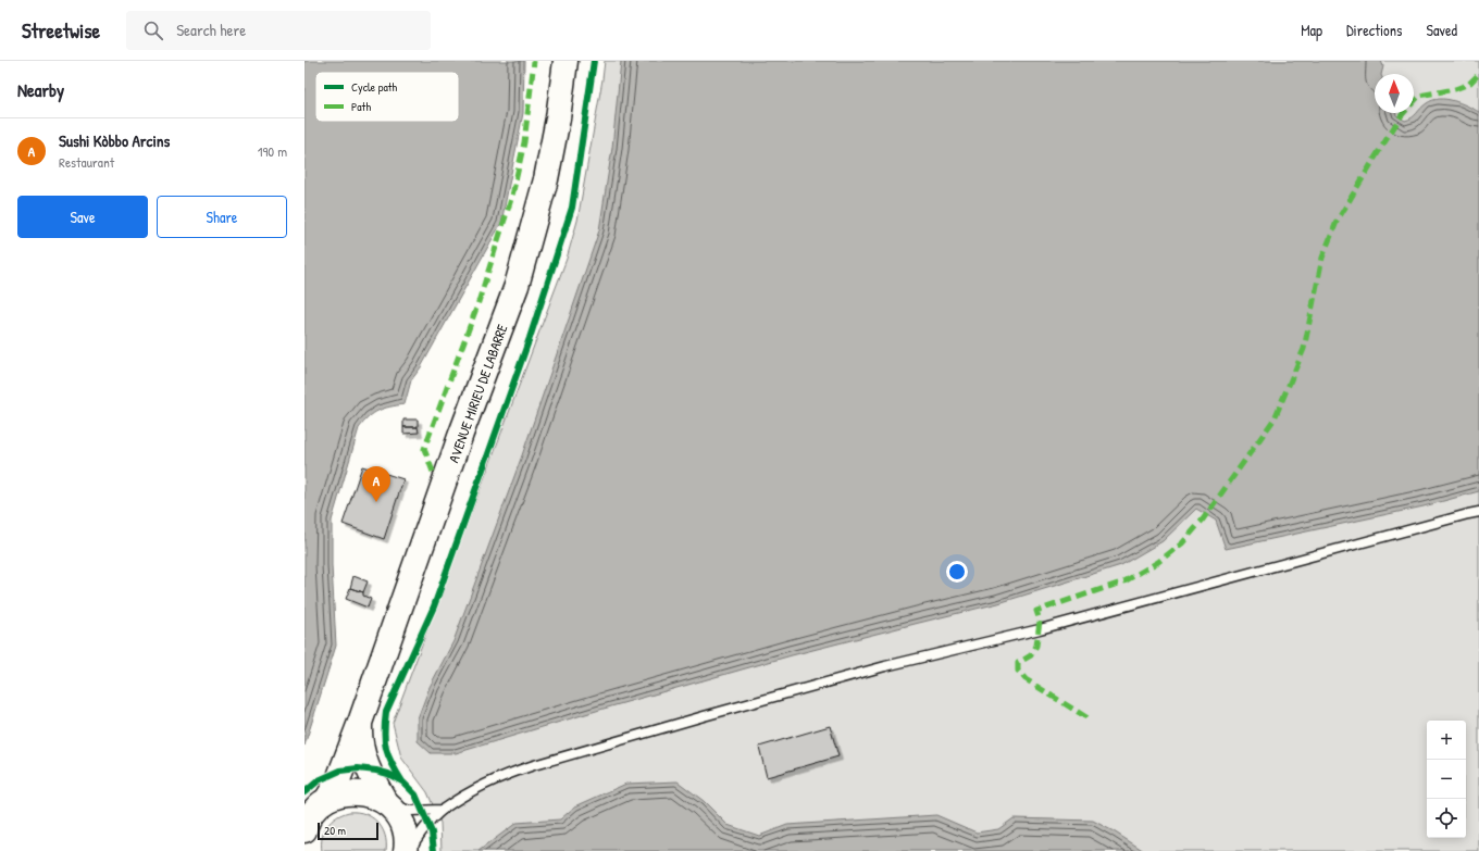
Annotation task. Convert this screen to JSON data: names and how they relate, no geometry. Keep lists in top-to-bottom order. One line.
{"streets":{"main road":["AVENUE MIRIEU DE LABARRE"]},"legend":["Cycle path","Path"],"scale_bar":"20 m","north":"top","page":{"header":"Streetwise","search":"Search here","nav":["Map","Directions","Saved"],"heading":"Nearby","list":[{"mark":"A","name":"Sushi Kòbbo Arcins","note":"Restaurant","value":"190 m"}],"buttons":["Save","Share"],"pins":"A","map_buttons":["+","−"],"scale":"20 m"}}
